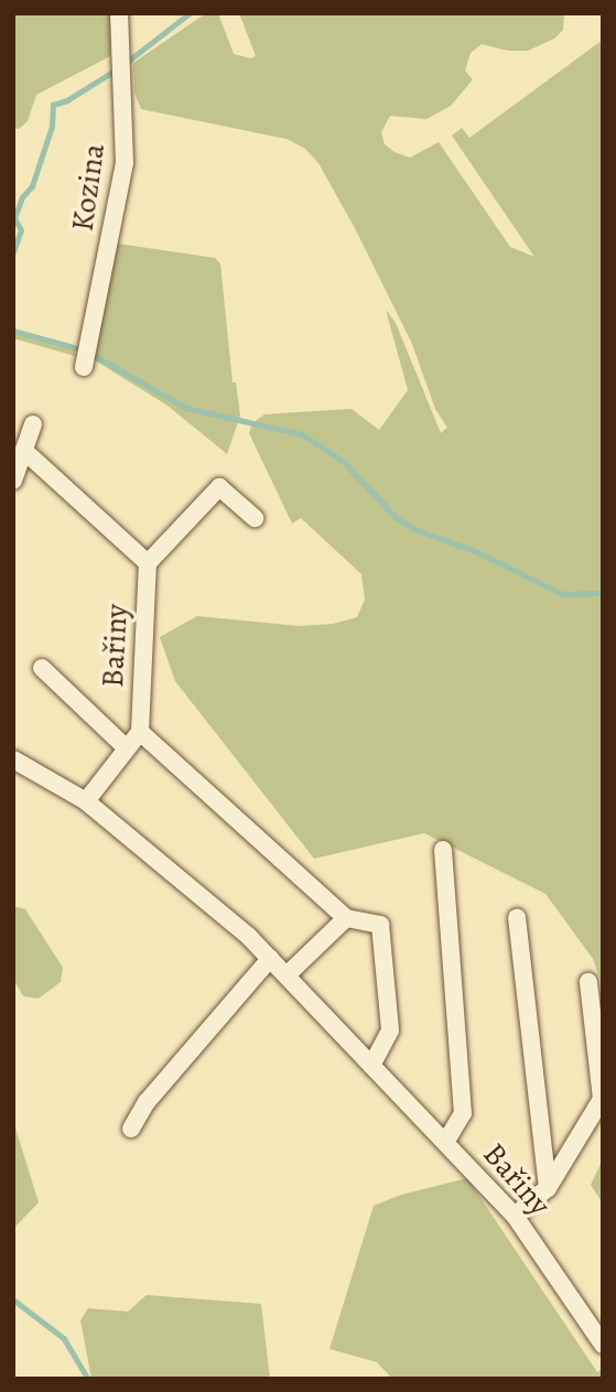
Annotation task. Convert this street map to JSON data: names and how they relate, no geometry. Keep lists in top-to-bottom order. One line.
{"streets":{"street":["Kozina","Bařiny"]}}
